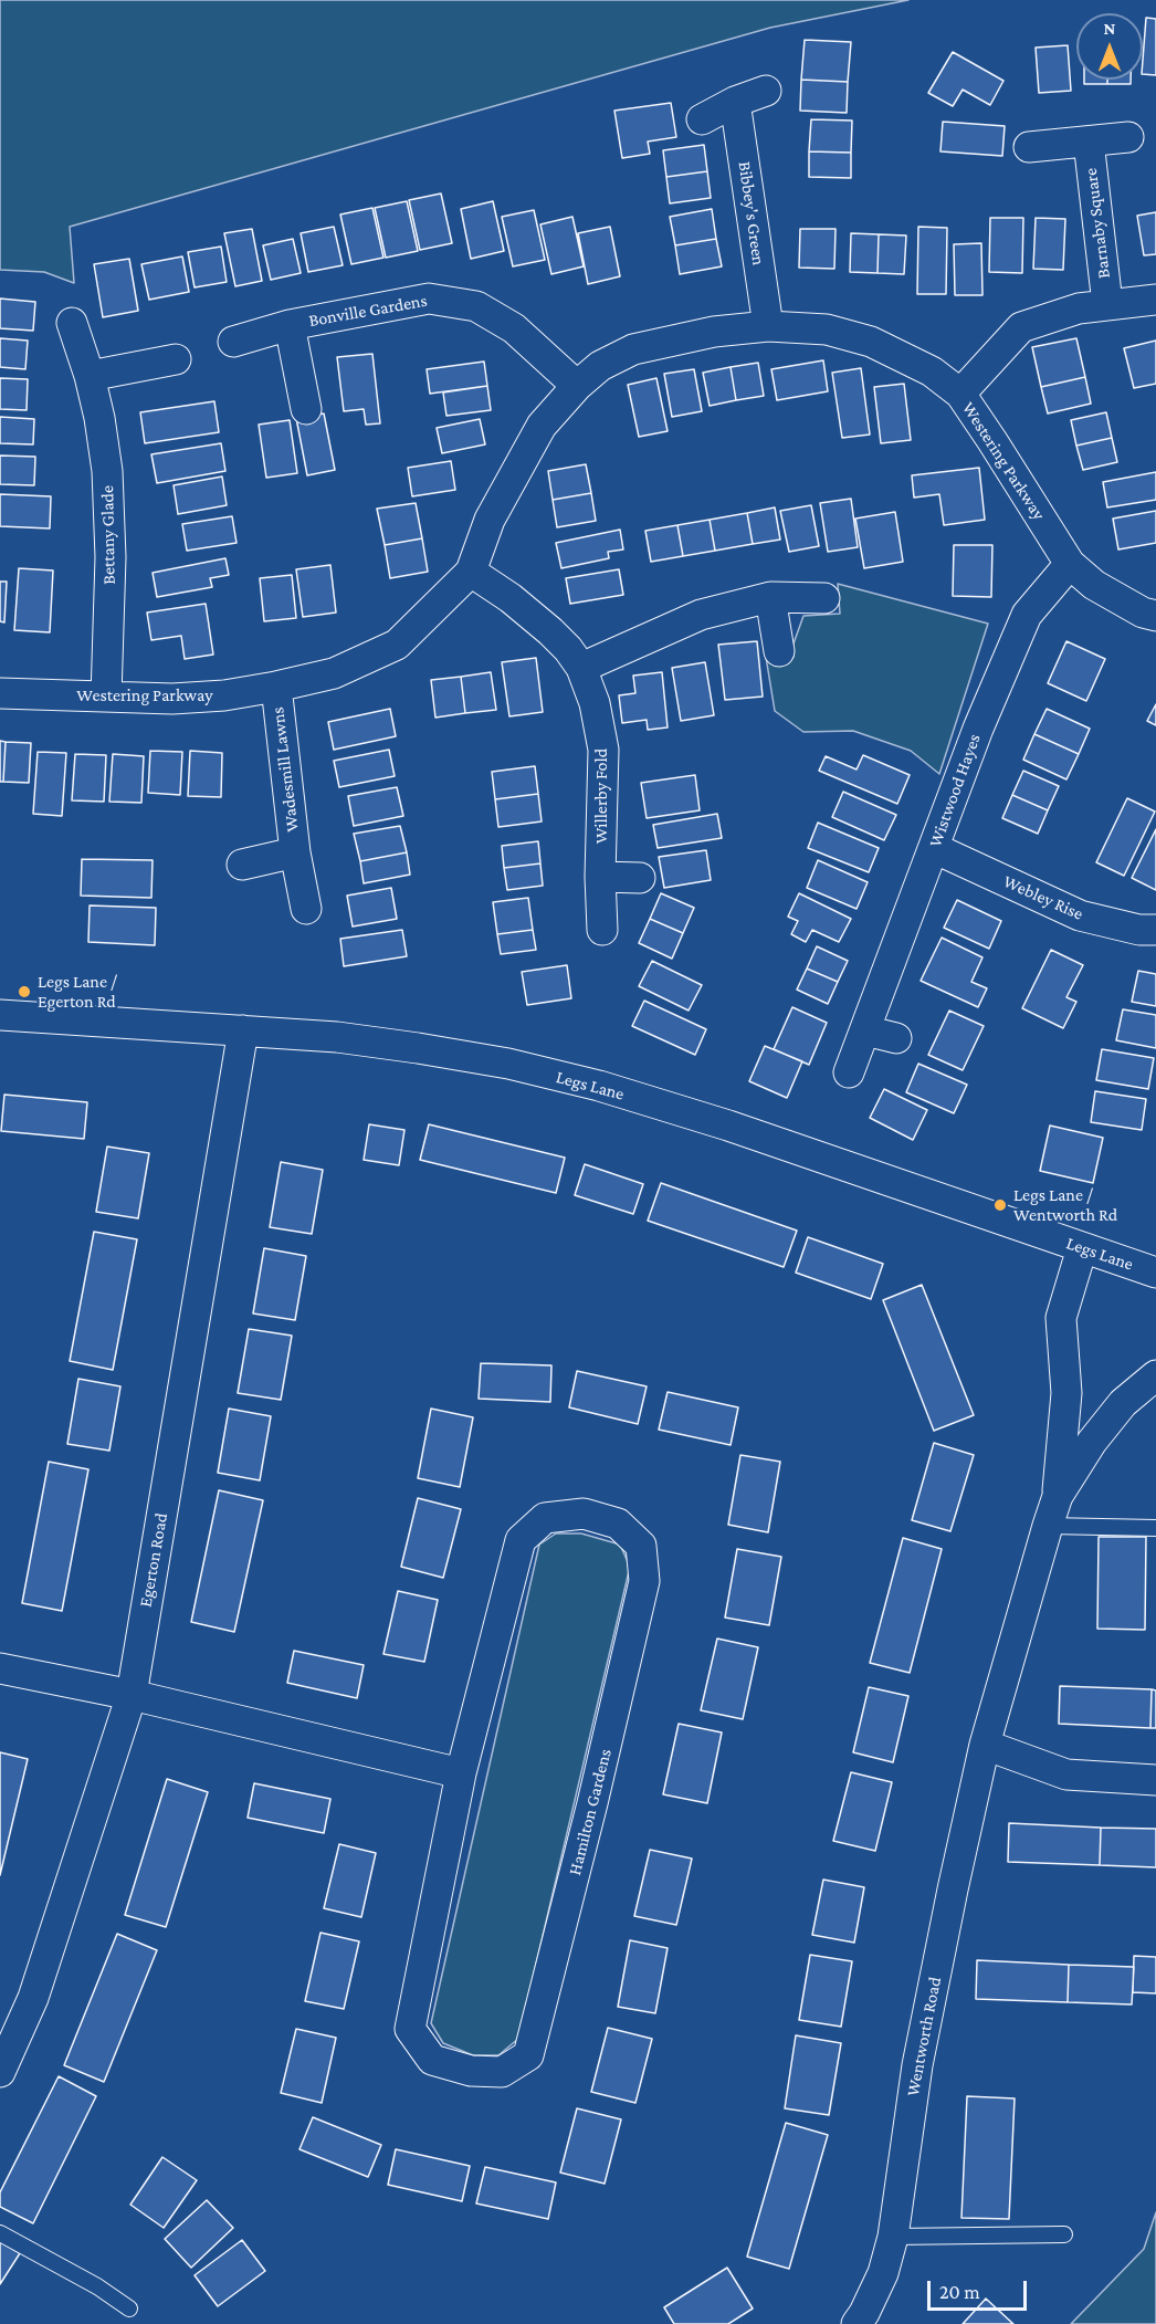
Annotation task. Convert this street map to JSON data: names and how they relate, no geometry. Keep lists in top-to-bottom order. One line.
{"streets":{"street":["Bibbey's Green","Barnaby Square","Bonville Gardens","Westering Parkway","Bettany Glade","Wadesmill Lawns","Wistwood Hayes","Willerby Fold","Webley Rise","Legs Lane","Egerton Road","Hamilton Gardens","Wentworth Road"]},"crossings":[["Bibbey's Green","Westering Parkway"],["Bonville Gardens","Westering Parkway"],["Westering Parkway","Bettany Glade"],["Westering Parkway","Wadesmill Lawns"],["Westering Parkway","Wistwood Hayes"],["Westering Parkway","Willerby Fold"],["Wistwood Hayes","Webley Rise"],["Legs Lane","Egerton Road"],["Legs Lane","Wentworth Road"]],"places":["Legs Lane / Egerton Rd","Legs Lane / Wentworth Rd"],"scale_bar":"20 m","north":"top"}
